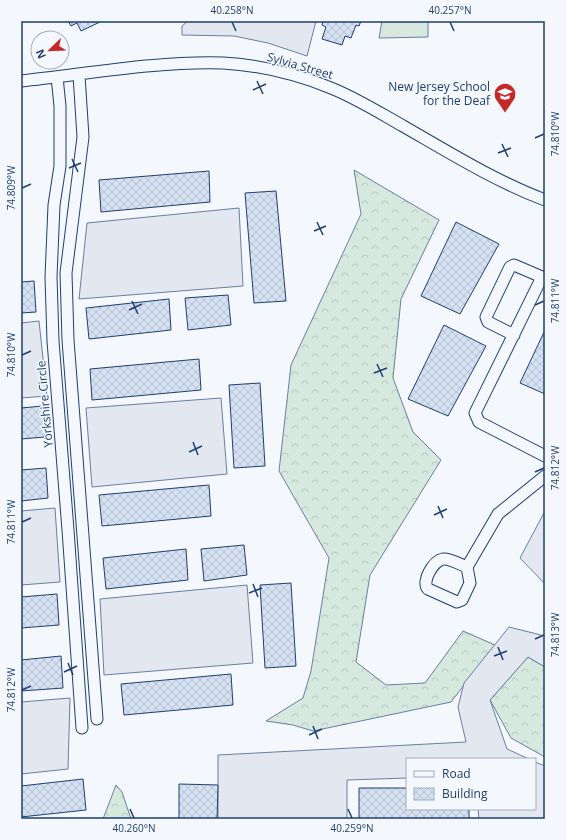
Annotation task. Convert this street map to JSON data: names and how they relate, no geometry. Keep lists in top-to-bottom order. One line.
{"streets":{"street":["Sylvia Street","Yorkshire Circle"]},"crossings":[["Sylvia Street","Yorkshire Circle"]],"places":{"school or university":["New Jersey School for the Deaf"]},"legend":["Road","Building"],"north":"bottom left","coordinates":["40.258°N","40.257°N","74.810°W","74.809°W","74.811°W","74.812°W","74.813°W","40.260°N","40.259°N"]}
